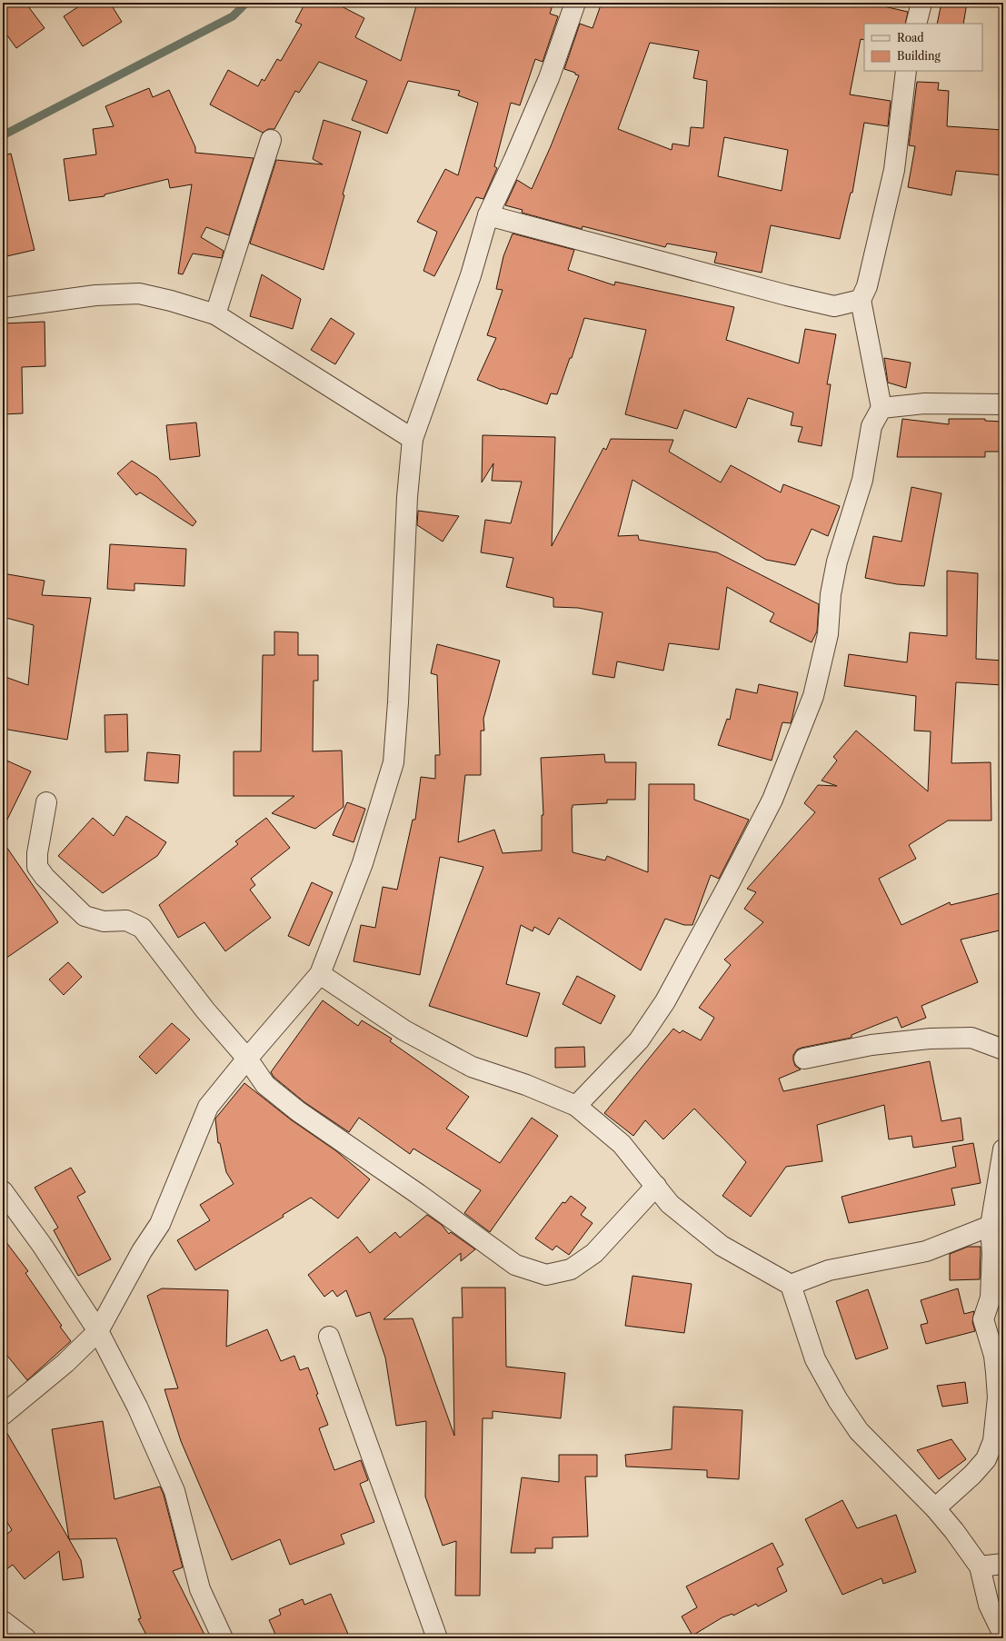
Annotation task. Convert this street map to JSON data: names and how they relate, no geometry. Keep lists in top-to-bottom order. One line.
{"legend":["Road","Building"]}
